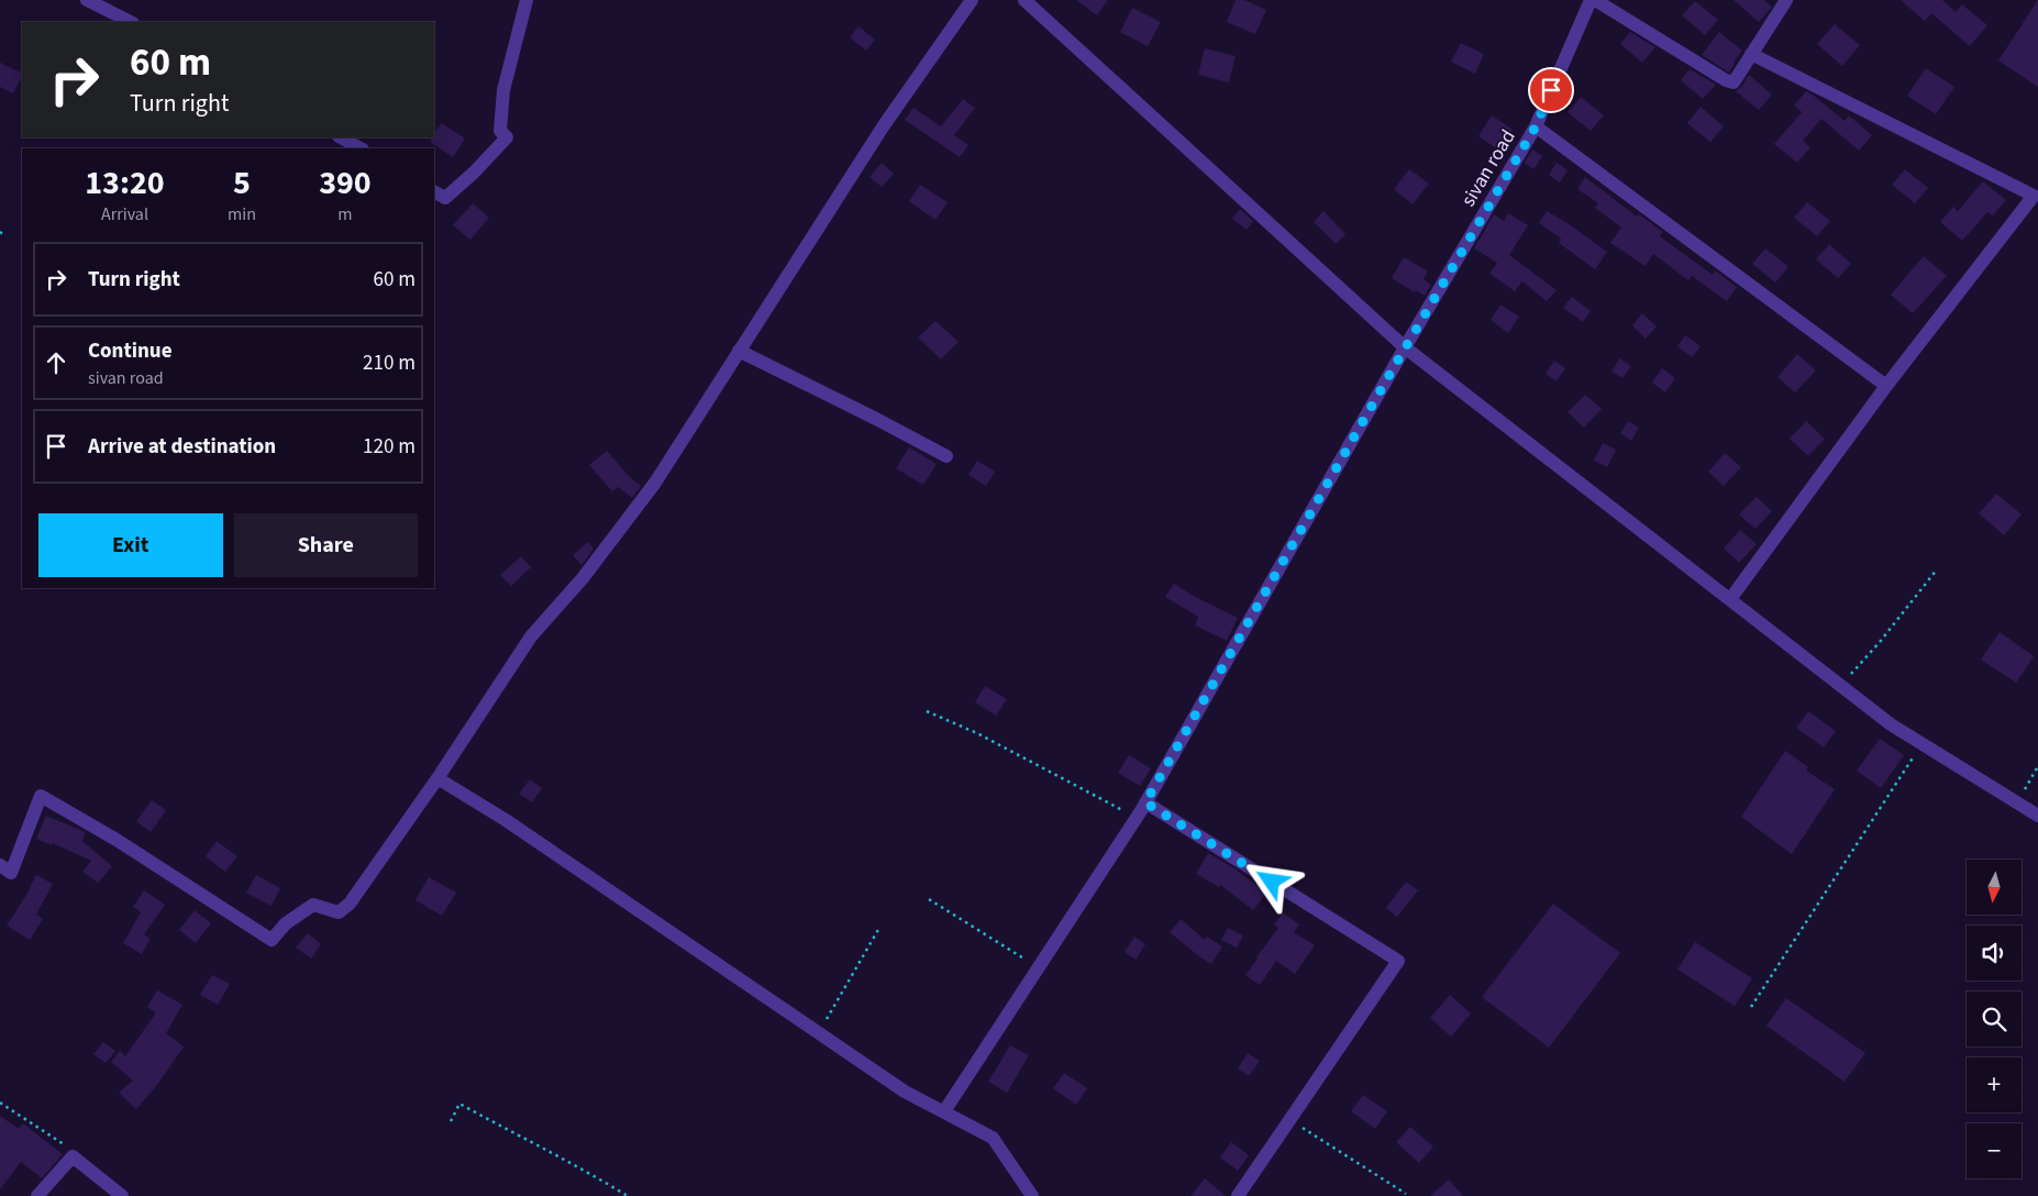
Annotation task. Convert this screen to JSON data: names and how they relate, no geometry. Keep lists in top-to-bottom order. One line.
{"streets":{"street":["sivan road"]},"north":"bottom","page":{"turn":["60 m","Turn right"],"eta":["13:20","Arrival","5","min","390","m"],"list":[{"name":"Turn right","value":"60 m"},{"name":"Continue","note":"sivan road","value":"210 m"},{"name":"Arrive at destination","value":"120 m"}],"buttons":["Exit","Share"],"map_buttons":["+","−"]}}
